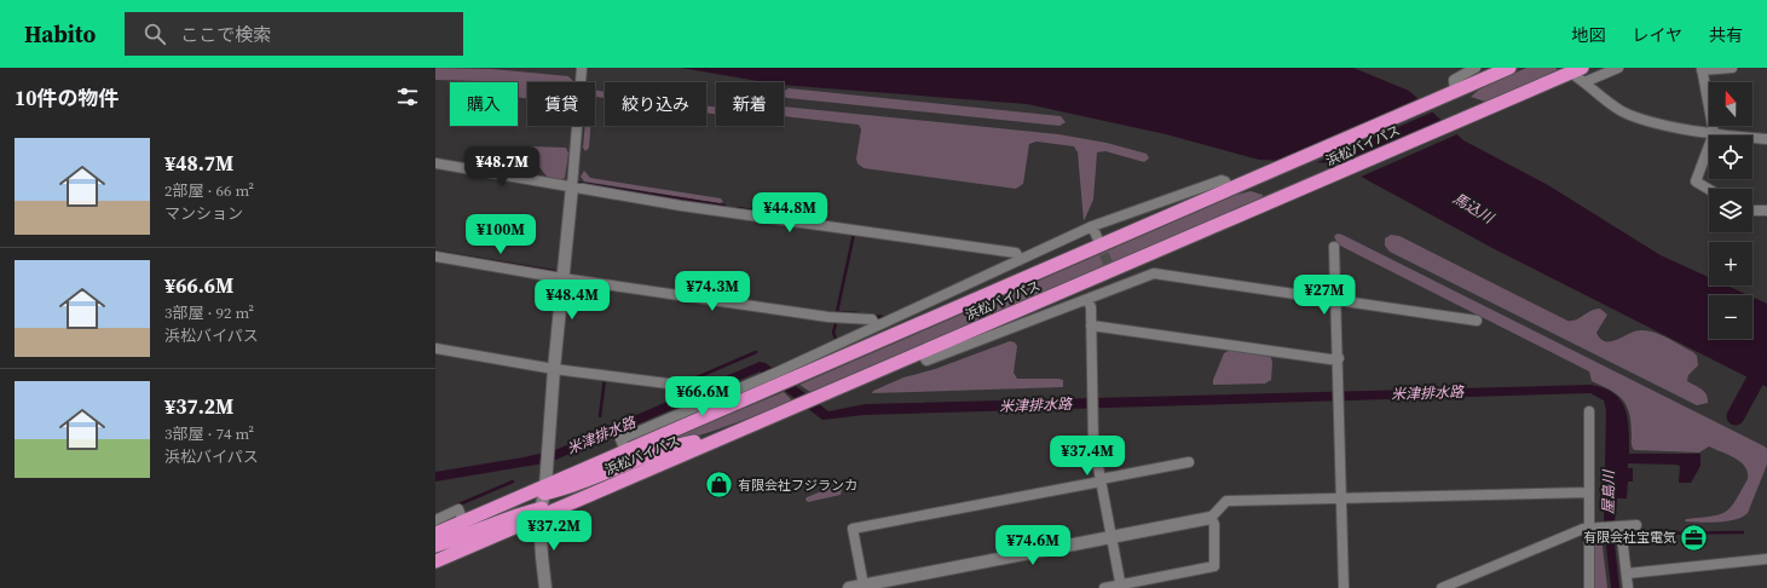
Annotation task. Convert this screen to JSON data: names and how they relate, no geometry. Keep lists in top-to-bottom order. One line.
{"streets":{"highway":["浜松バイパス"]},"water":["馬込川","米津排水路","屋島川"],"places":{"shop":["有限会社フジランカ"],"office":["有限会社宝電気"]},"north":"top","page":{"header":"Habito","search":"ここで検索","nav":["地図","レイヤ","共有"],"heading":"10件の物件","map_buttons":["+","−"],"chip":["購入","賃貸","絞り込み","新着"],"list":[{"name":"¥48.7M","note":"2部屋 · 66 m² · マンション"},{"name":"¥66.6M","note":"3部屋 · 92 m² · 浜松バイパス"},{"name":"¥37.2M","note":"3部屋 · 74 m² · 浜松バイパス"}],"price":["¥48.7M","¥44.8M","¥100M","¥74.3M","¥27M","¥48.4M","¥66.6M","¥37.4M","¥37.2M","¥74.6M"]}}
